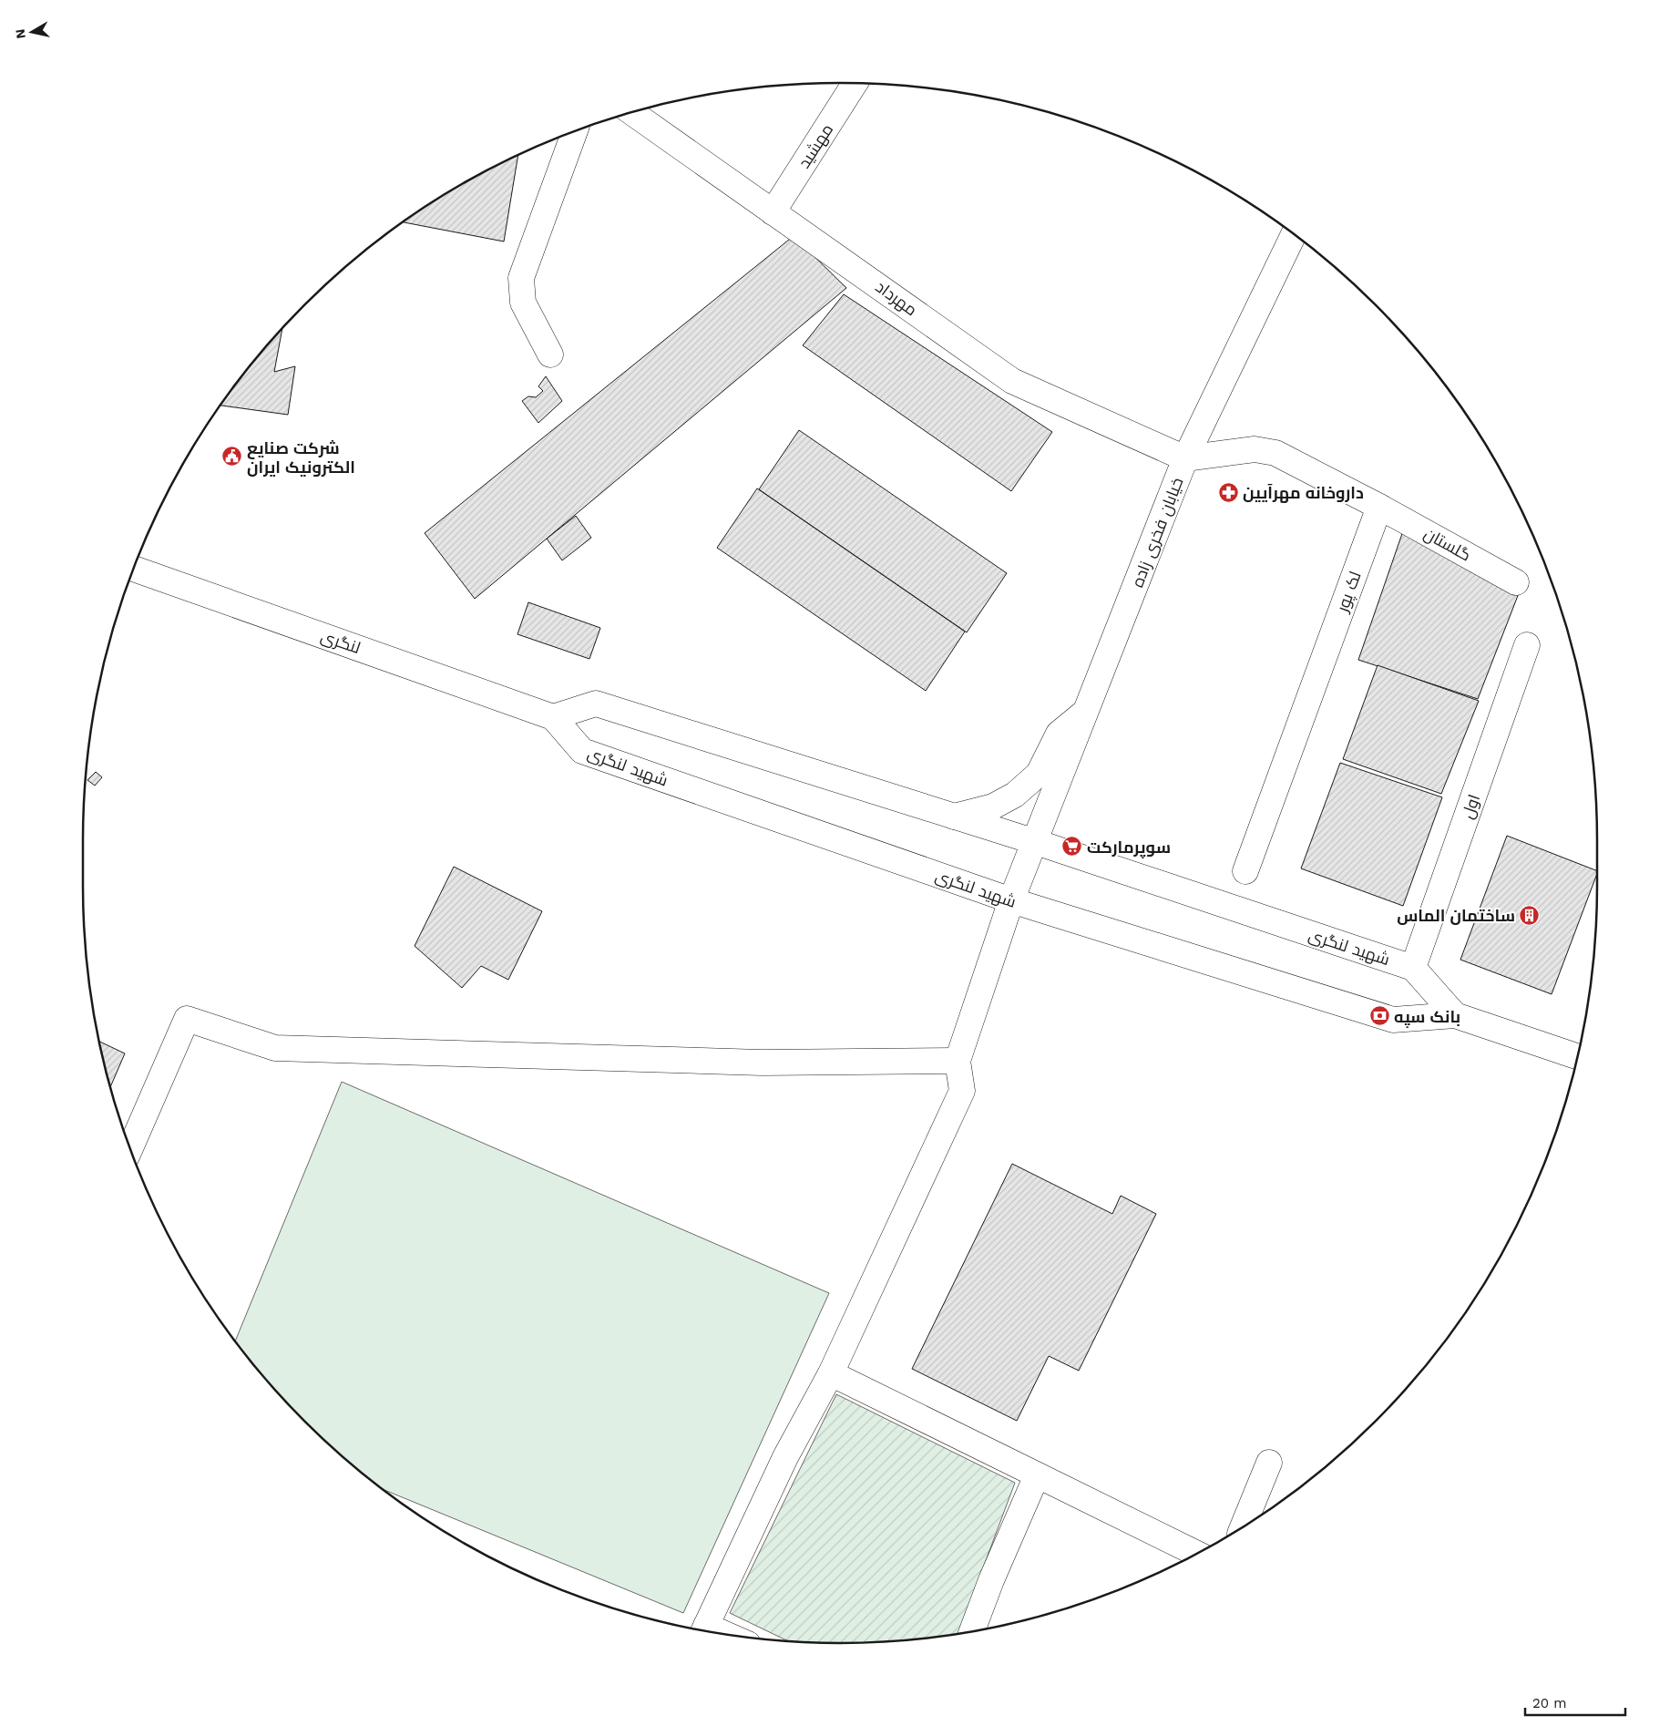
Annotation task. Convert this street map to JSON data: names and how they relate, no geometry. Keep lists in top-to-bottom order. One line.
{"streets":{"main road":["مهشید","مهرداد","خیابان فخری زاده","گلستان","لک پور","لنگری","شهید لنگری","اول"]},"crossings":[["مهشید","مهرداد"],["مهرداد","خیابان فخری زاده"],["خیابان فخری زاده","شهید لنگری"],["گلستان","لک پور"],["لنگری","شهید لنگری"],["شهید لنگری","اول"]],"places":{"public building":["شرکت صنایع الکترونیک ایران"],"pharmacy":["داروخانه مهرآیین"],"supermarket":["سوپرمارکت"],"building":["ساختمان الماس"],"bank":["بانک سپه"]},"scale_bar":"20 m","north":"left"}
